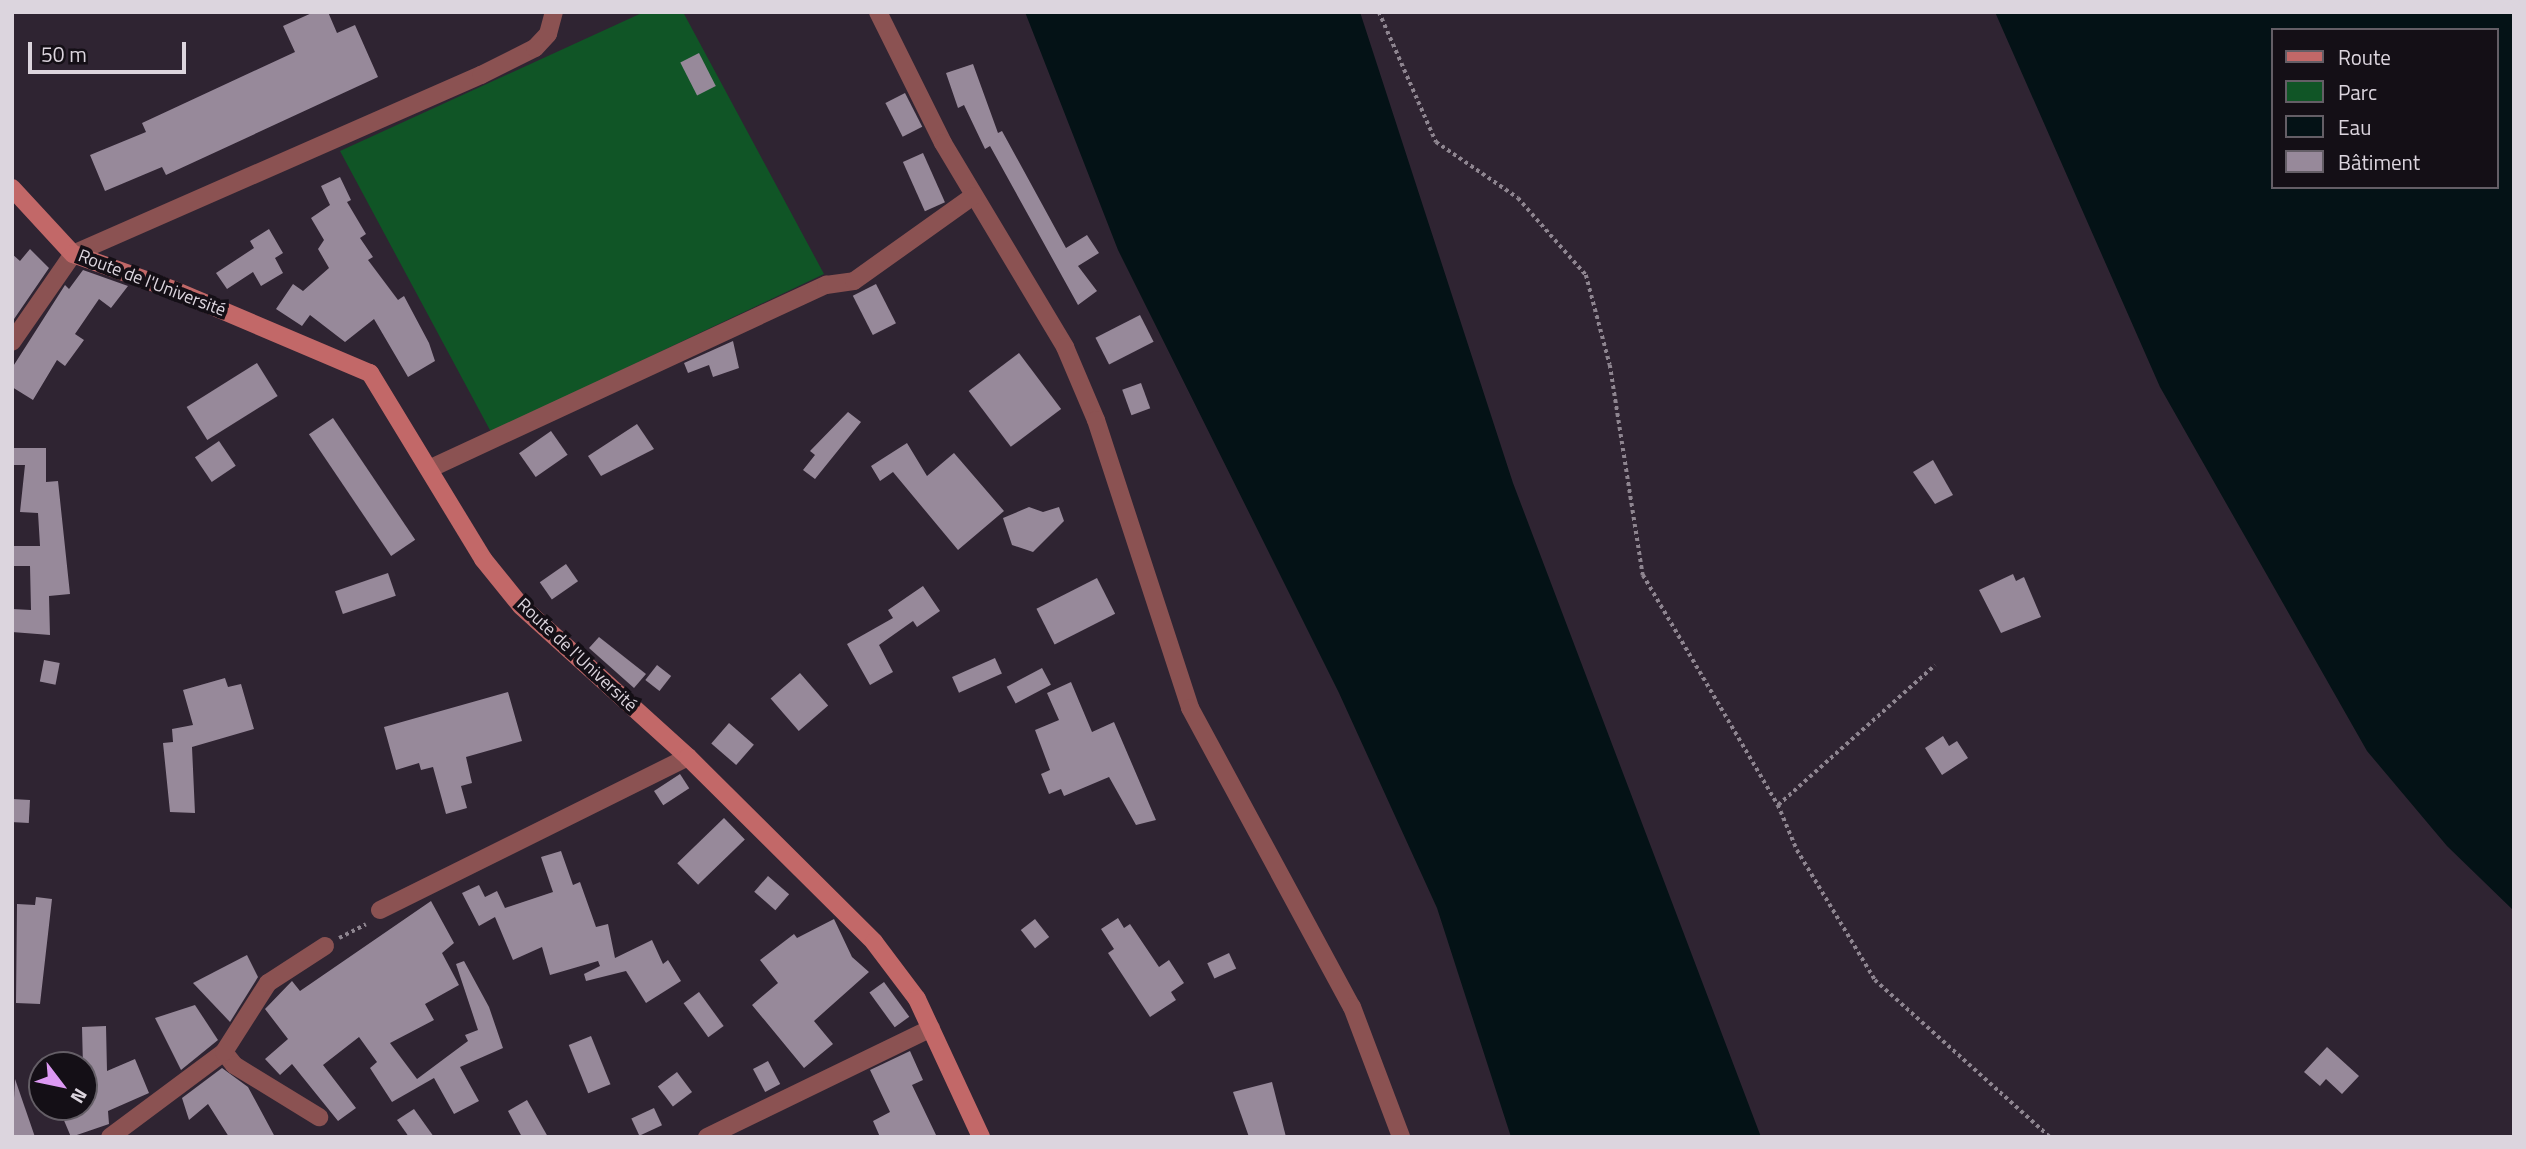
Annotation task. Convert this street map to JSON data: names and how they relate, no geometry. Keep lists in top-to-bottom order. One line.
{"streets":{"street":["Route de l'Université"]},"legend":["Route","Parc","Eau","Bâtiment"],"scale_bar":"50 m","north":"bottom right"}
